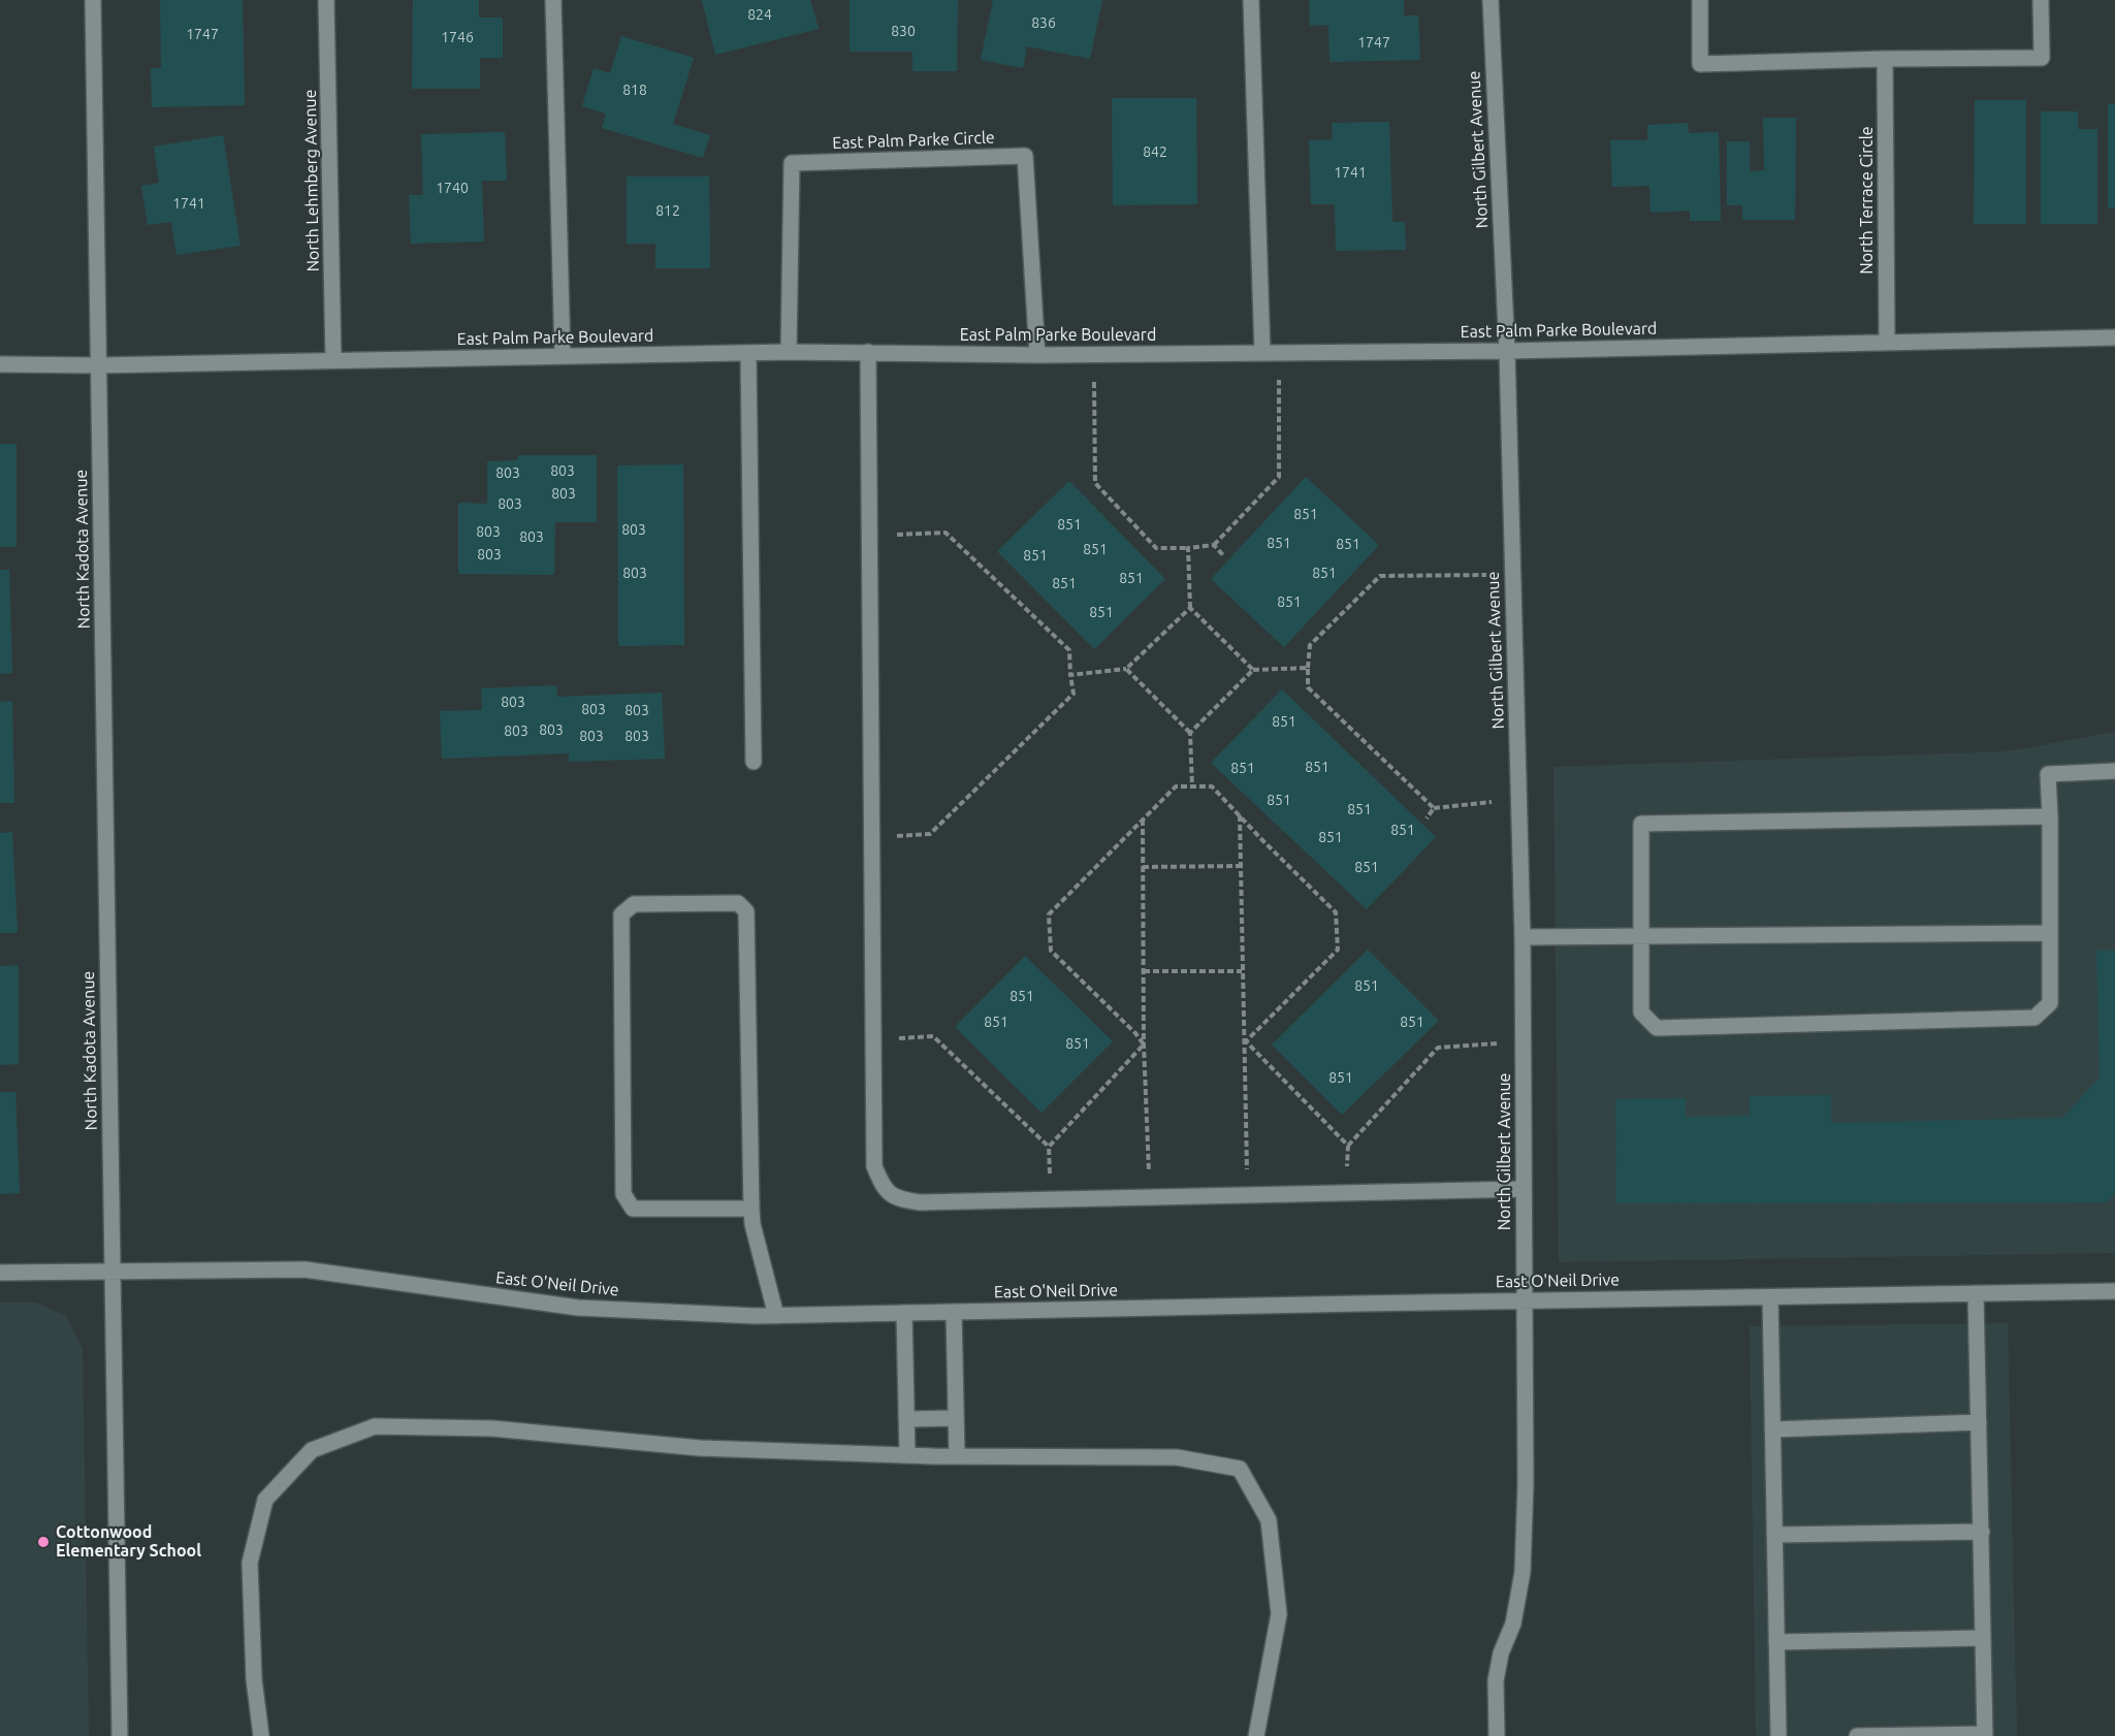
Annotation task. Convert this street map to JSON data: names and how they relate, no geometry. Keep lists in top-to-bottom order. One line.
{"streets":{"street":["East Palm Parke Circle","North Gilbert Avenue","North Lehmberg Avenue","North Terrace Circle","East Palm Parke Boulevard","North Kadota Avenue","East O'Neil Drive"]},"crossings":[["East Palm Parke Circle","East Palm Parke Boulevard"],["North Gilbert Avenue","East Palm Parke Boulevard"],["North Gilbert Avenue","East O'Neil Drive"],["North Lehmberg Avenue","East Palm Parke Boulevard"],["North Terrace Circle","East Palm Parke Boulevard"],["East Palm Parke Boulevard","North Kadota Avenue"],["North Kadota Avenue","East O'Neil Drive"]],"places":["Cottonwood Elementary School"],"house_numbers":["824","836","830","1747","1746","1747","818","842","1741","1740","1741","812","803","803","803","803","851","851","803","803","803","851","851","851","803","851","803","851","851","851","851","851","803","803","803","851","803","803","803","803","851","851","851","851","851","851","851","851","851","851","851","851","851"]}
